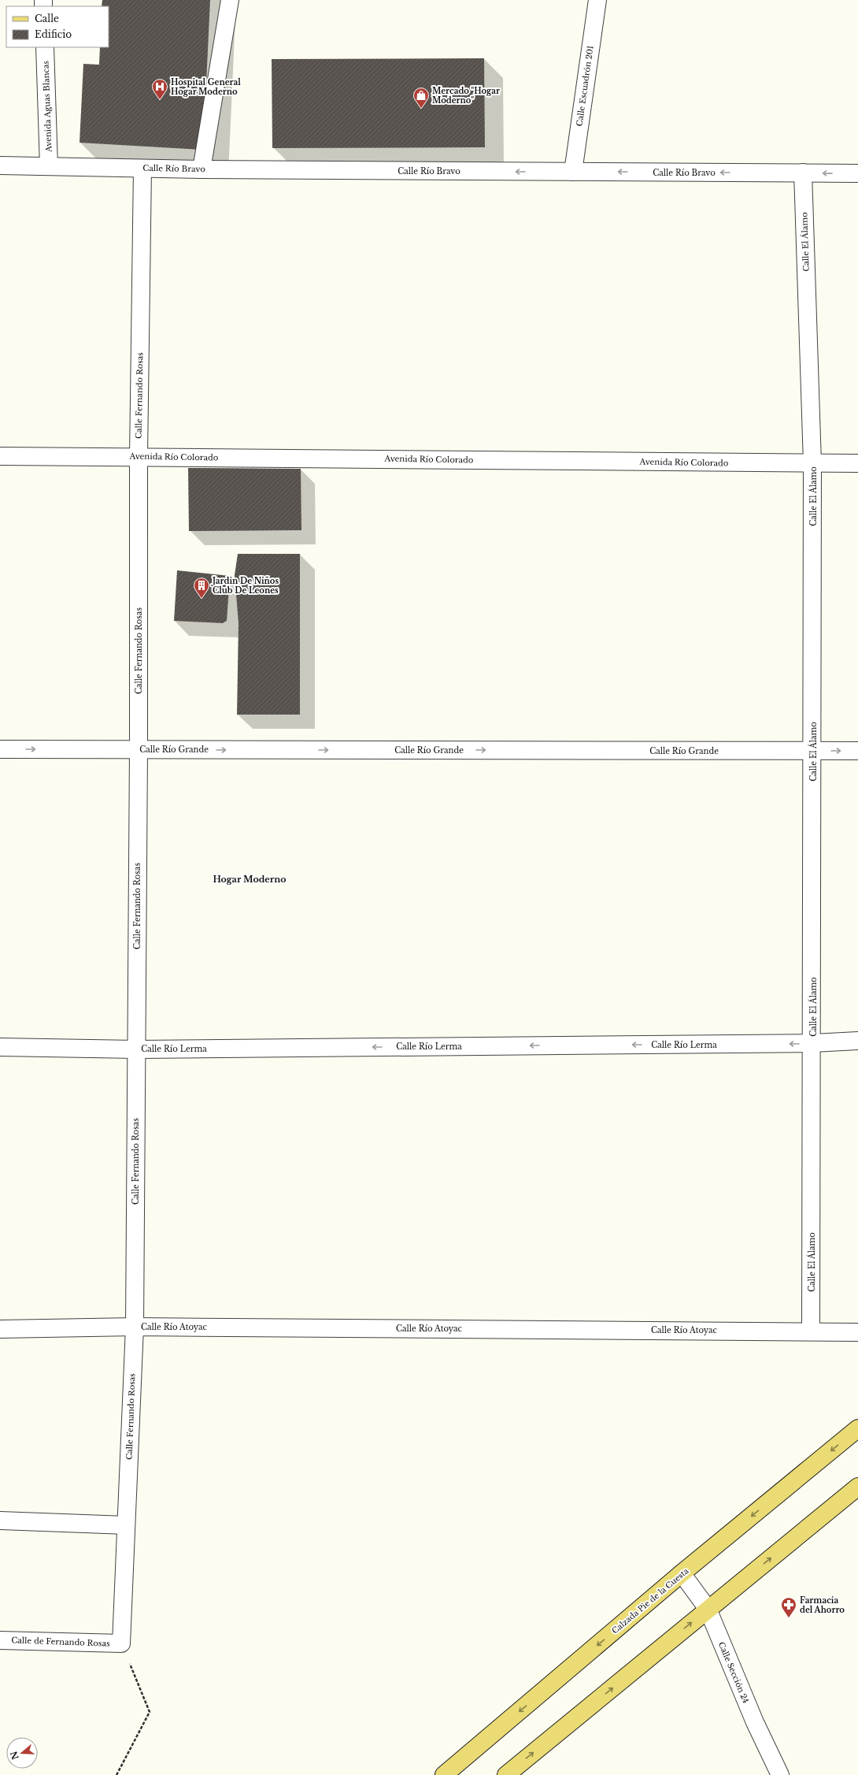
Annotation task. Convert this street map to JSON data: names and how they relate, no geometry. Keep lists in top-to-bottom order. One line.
{"streets":{"main road":["Calzada Pie de la Cuesta"],"street":["Calle Escuadrón 201","Avenida Aguas Blancas","Calle Río Bravo","Calle El Álamo","Calle Fernando Rosas","Avenida Río Colorado","Calle Río Grande","Calle Río Lerma","Calle Río Atoyac","Calle de Fernando Rosas","Calle Sección 24"]},"crossings":[["Calle Escuadrón 201","Calle Río Bravo"],["Avenida Aguas Blancas","Calle Río Bravo"],["Calle Río Bravo","Calle El Álamo"],["Calle Río Bravo","Calle Fernando Rosas"],["Calle El Álamo","Avenida Río Colorado"],["Calle El Álamo","Calle Río Grande"],["Calle El Álamo","Calle Río Lerma"],["Calle El Álamo","Calle Río Atoyac"],["Calle Fernando Rosas","Avenida Río Colorado"],["Calle Fernando Rosas","Calle Río Grande"],["Calle Fernando Rosas","Calle Río Lerma"],["Calle Fernando Rosas","Calle Río Atoyac"],["Calle Fernando Rosas","Calle de Fernando Rosas"],["Calzada Pie de la Cuesta","Calle Sección 24"]],"one_way":["Calle Río Bravo","Calle Río Grande","Calle Río Lerma"],"districts":["Hogar Moderno"],"places":{"hospital":["Hospital General Hogar Moderno"],"shop":["Mercado \"Hogar Moderno\""],"building":["Jardin De Niños Club De Leones"],"pharmacy":["Farmacia del Ahorro"]},"legend":["Calle","Edificio"],"north":"left"}
